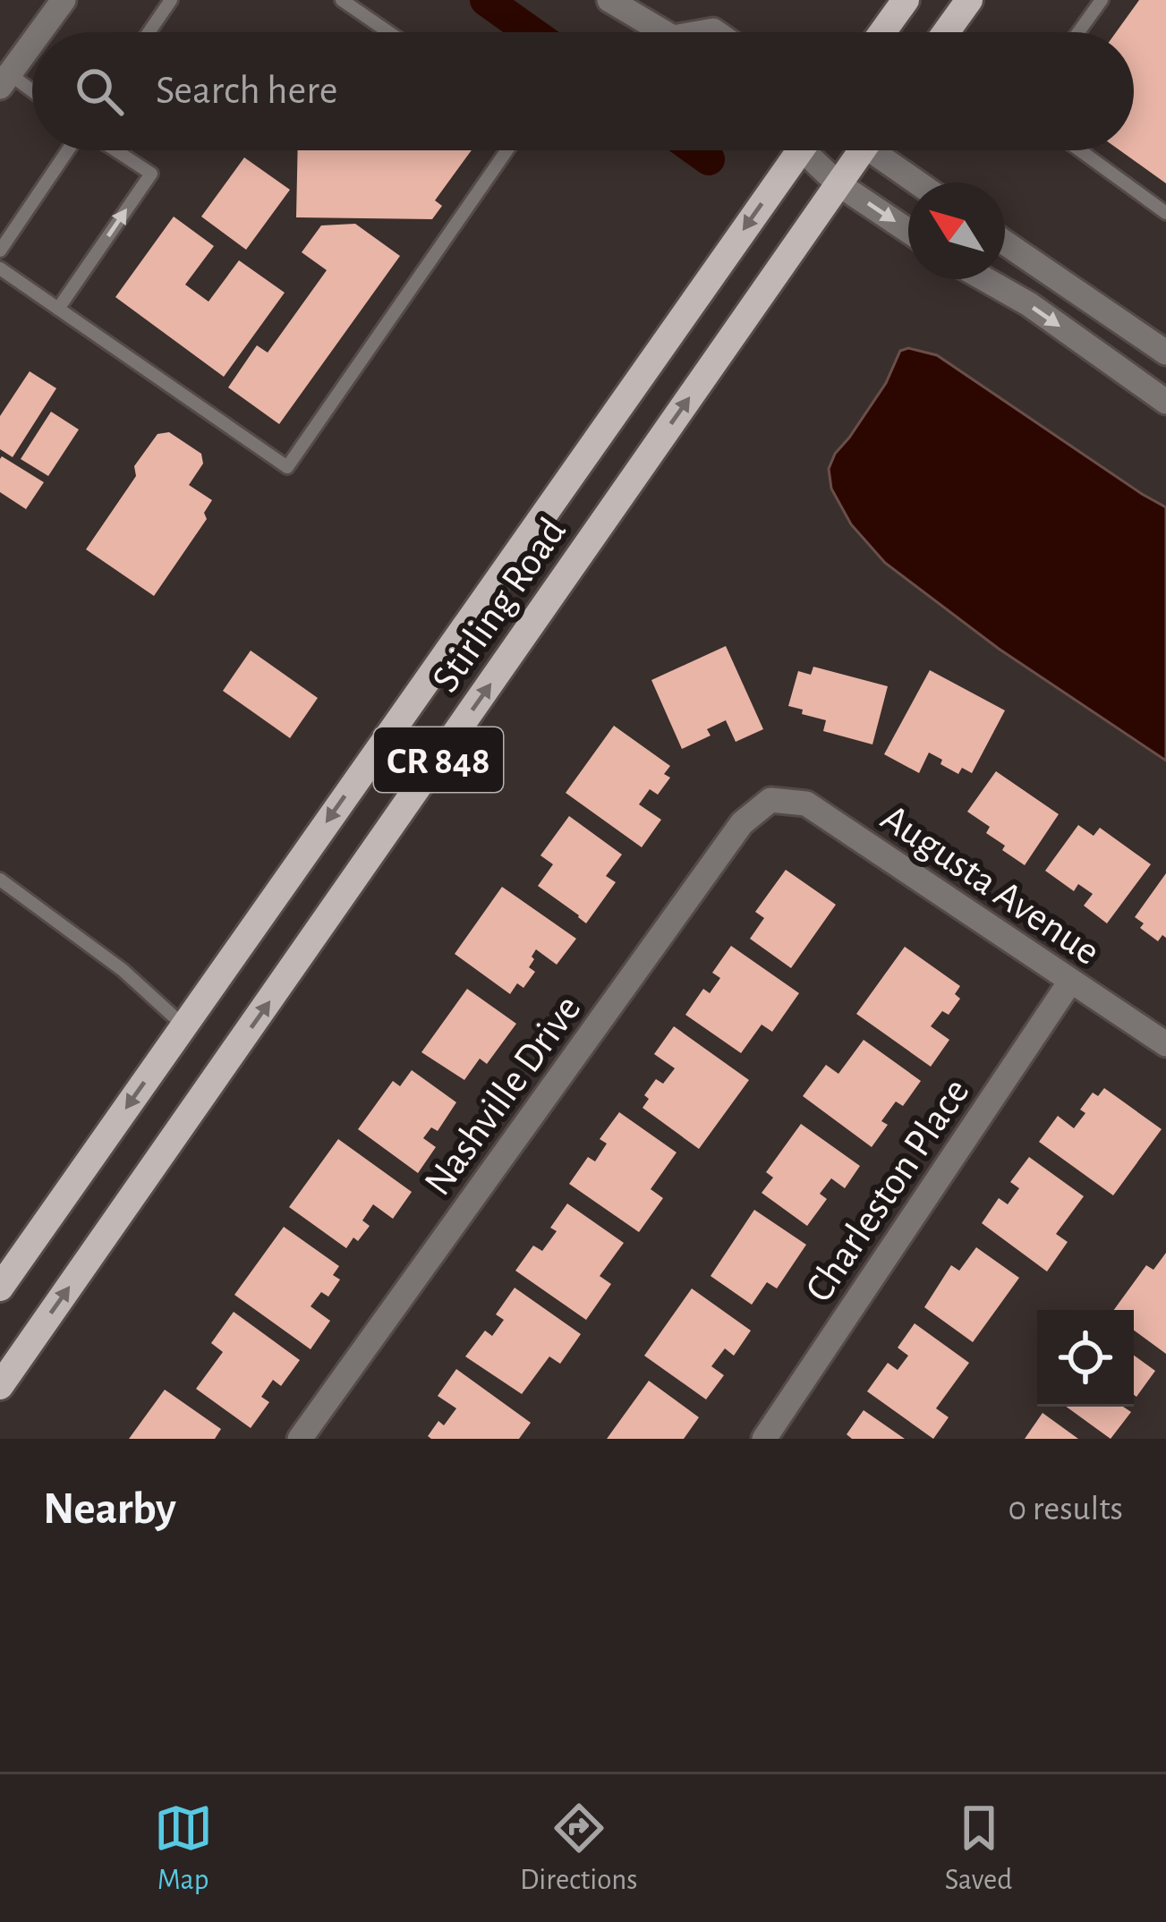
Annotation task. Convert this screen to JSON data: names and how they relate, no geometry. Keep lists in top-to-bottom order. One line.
{"streets":{"main road":["Stirling Road","CR 848"],"street":["Augusta Avenue","Nashville Drive","Charleston Place"]},"crossings":[["Augusta Avenue","Nashville Drive"],["Augusta Avenue","Charleston Place"]],"north":"top left","page":{"search":"Search here","heading":["Nearby","0 results"],"nav":["Map","Directions","Saved"]}}
